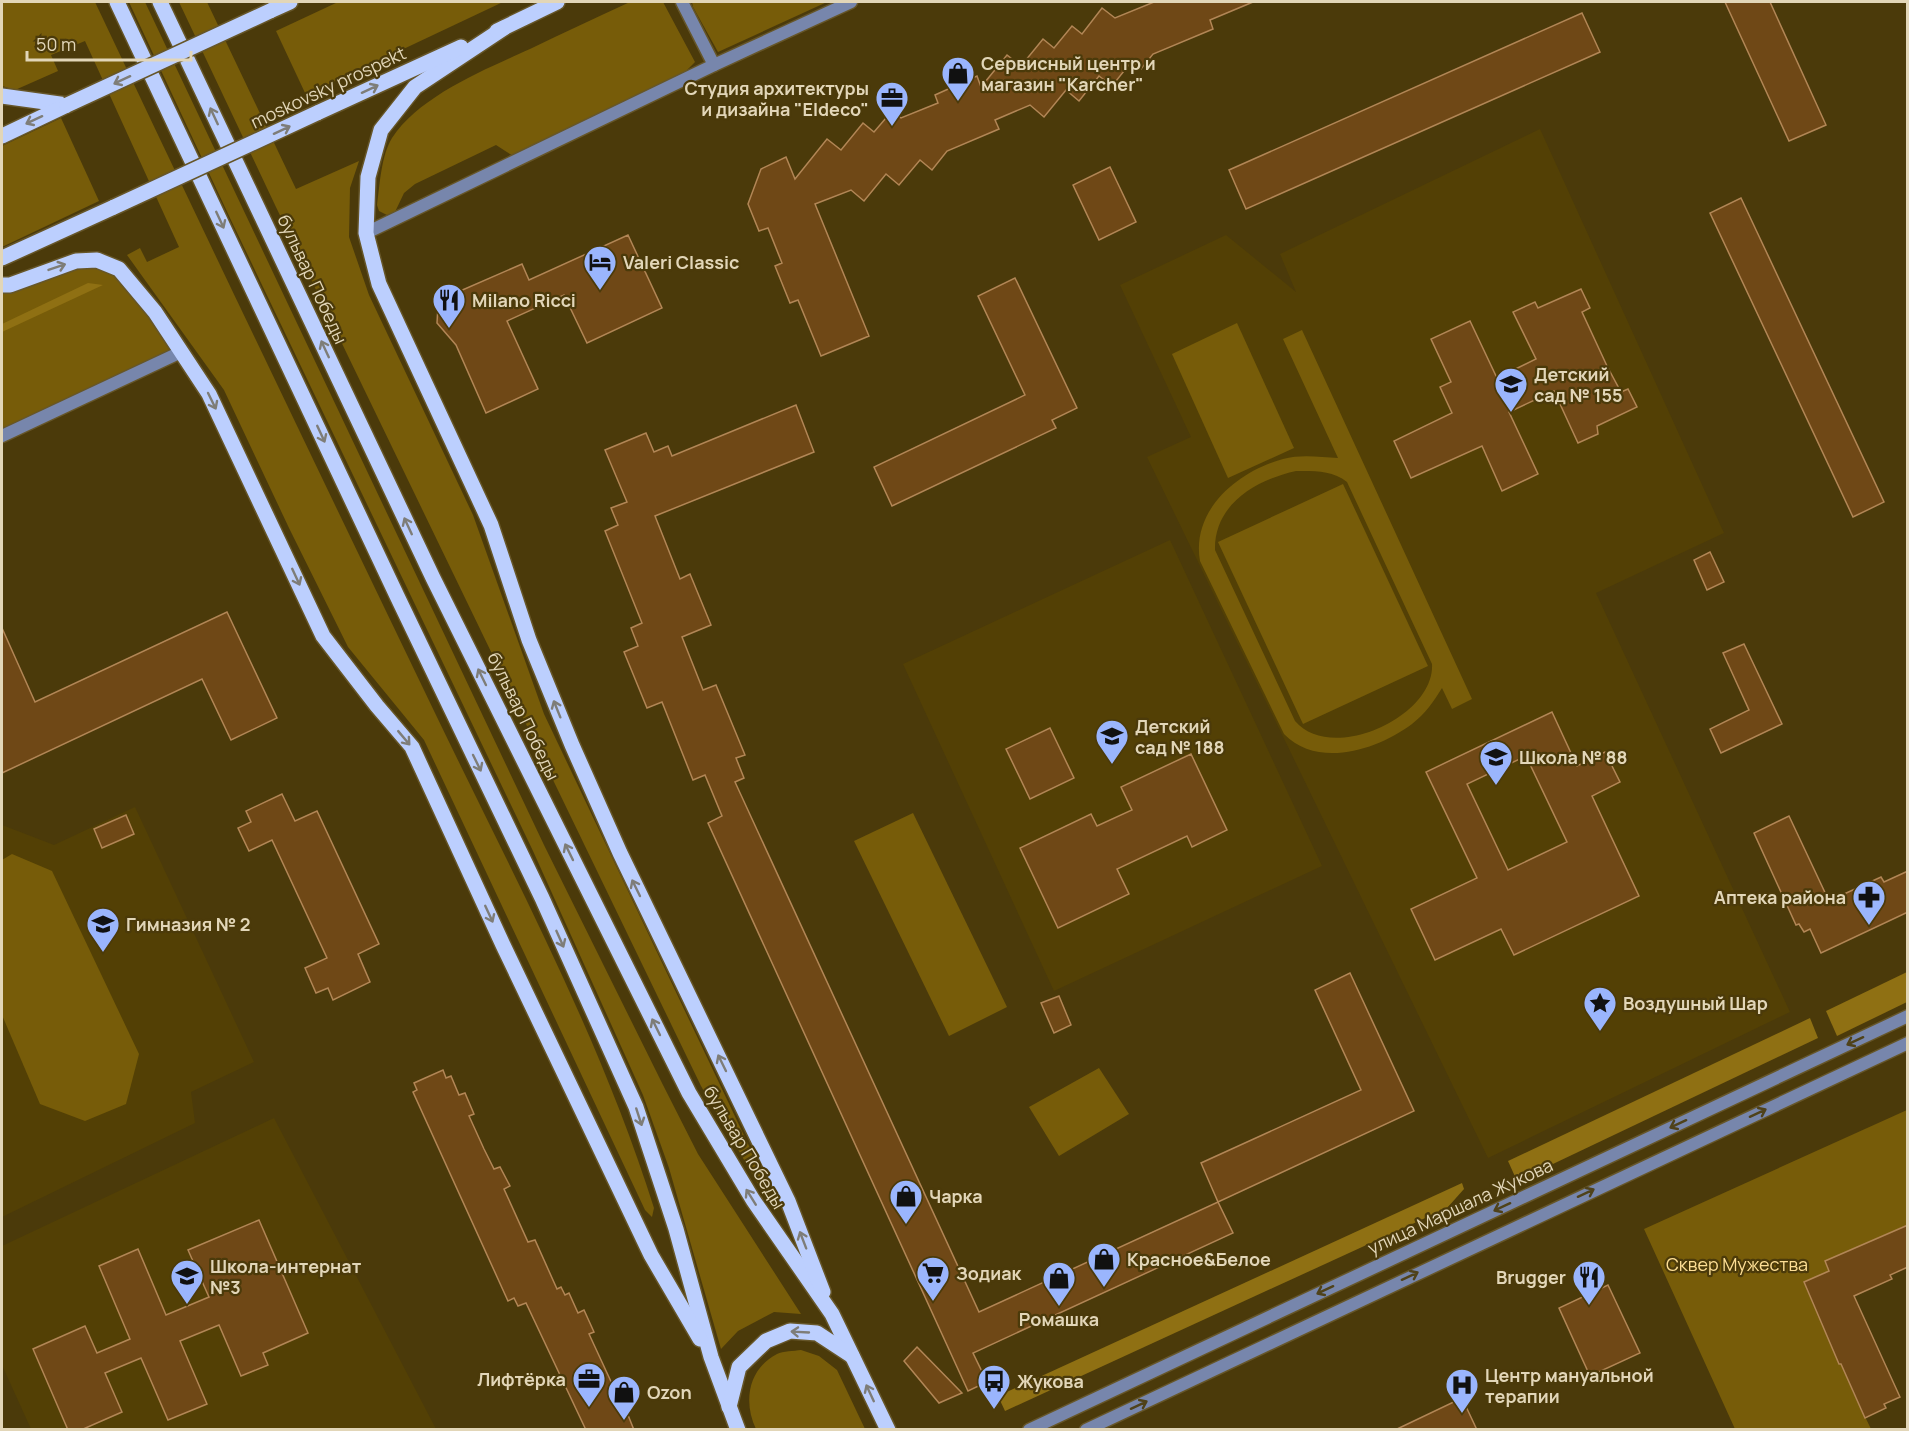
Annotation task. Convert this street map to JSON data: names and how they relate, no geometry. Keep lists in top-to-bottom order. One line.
{"streets":{"main road":["moskovsky prospekt","бульвар Победы"],"street":["улица Маршала Жукова"]},"parks":["Сквер Мужества"],"places":{"shop":["Сервисный центр и магазин \"Karcher\"","Чарка","Красное&Белое","Ромашка","Ozon"],"office":["Студия архитектуры и дизайна \"Eldeco\"","Лифтёрка"],"hotel":["Valeri Classic"],"restaurant":["Milano Ricci","Brugger"],"school or university":["Детский сад № 155","Детский сад № 188","Школа № 88","Гимназия № 2","Школа-интернат №3"],"pharmacy":["Аптека района"],"place":["Воздушный Шар"],"supermarket":["Зодиак"],"bus stop":["Жукова"],"hospital":["Центр мануальной терапии"]},"scale_bar":"50 m"}
